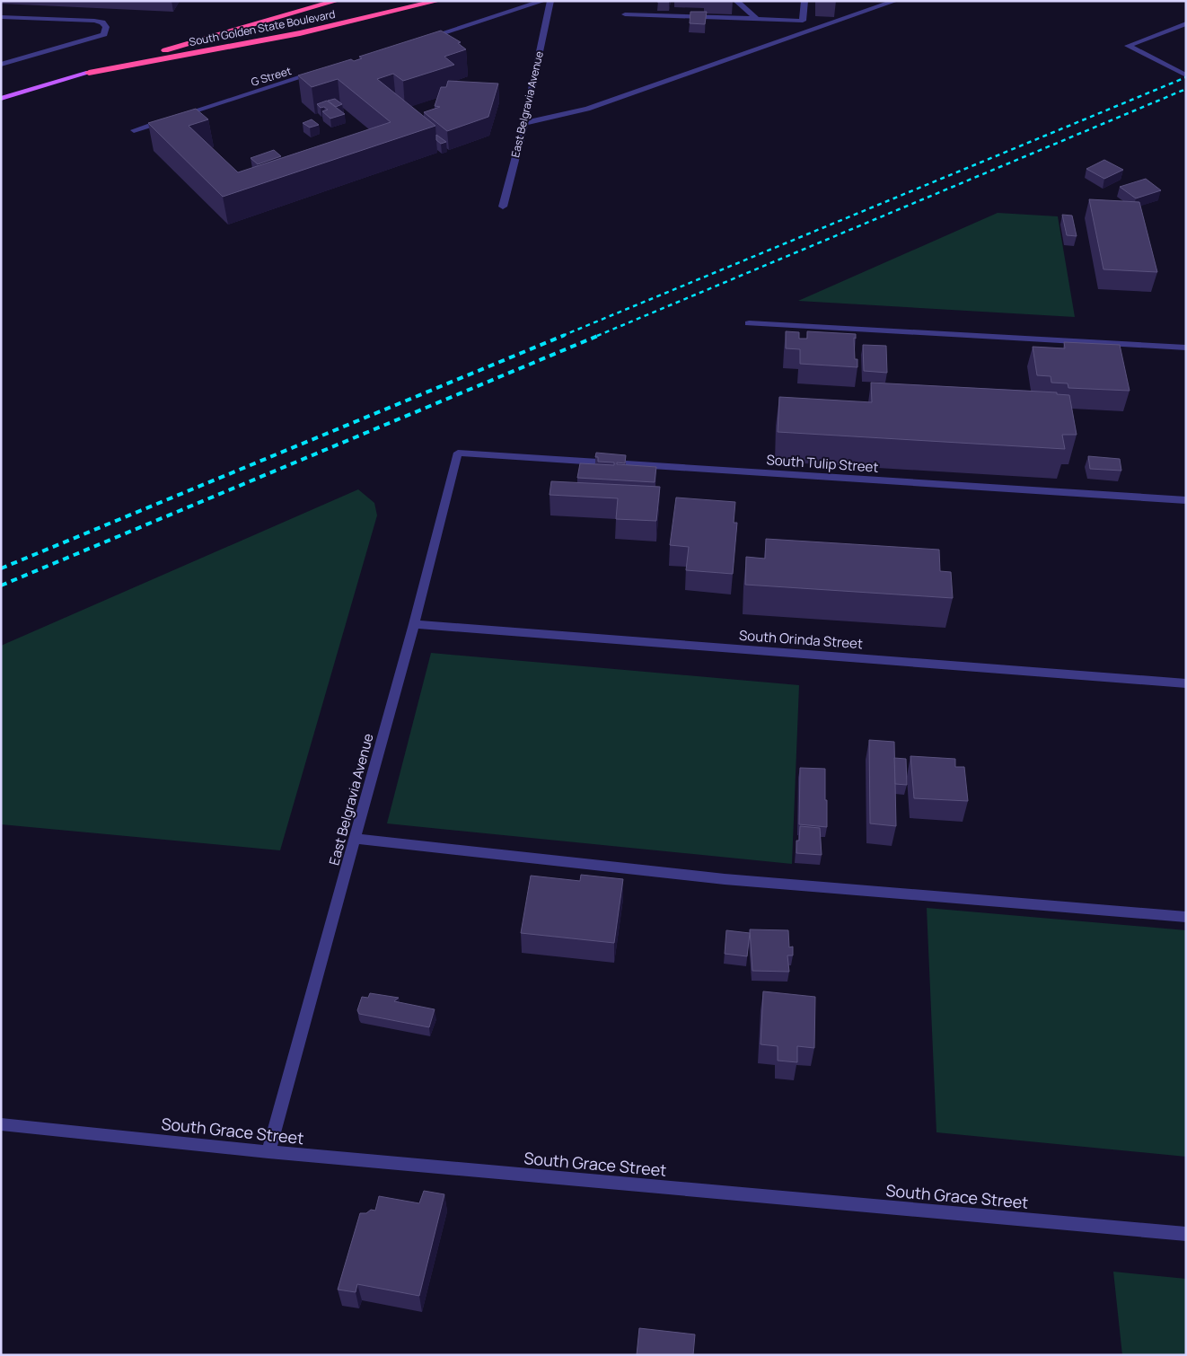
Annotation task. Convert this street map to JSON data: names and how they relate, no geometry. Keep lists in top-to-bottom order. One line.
{"streets":{"highway":["South Golden State Boulevard"],"street":["G Street","East Belgravia Avenue","South Tulip Street","South Orinda Street","South Grace Street"]},"crossings":[["East Belgravia Avenue","South Tulip Street"],["East Belgravia Avenue","South Orinda Street"],["East Belgravia Avenue","South Grace Street"]]}
